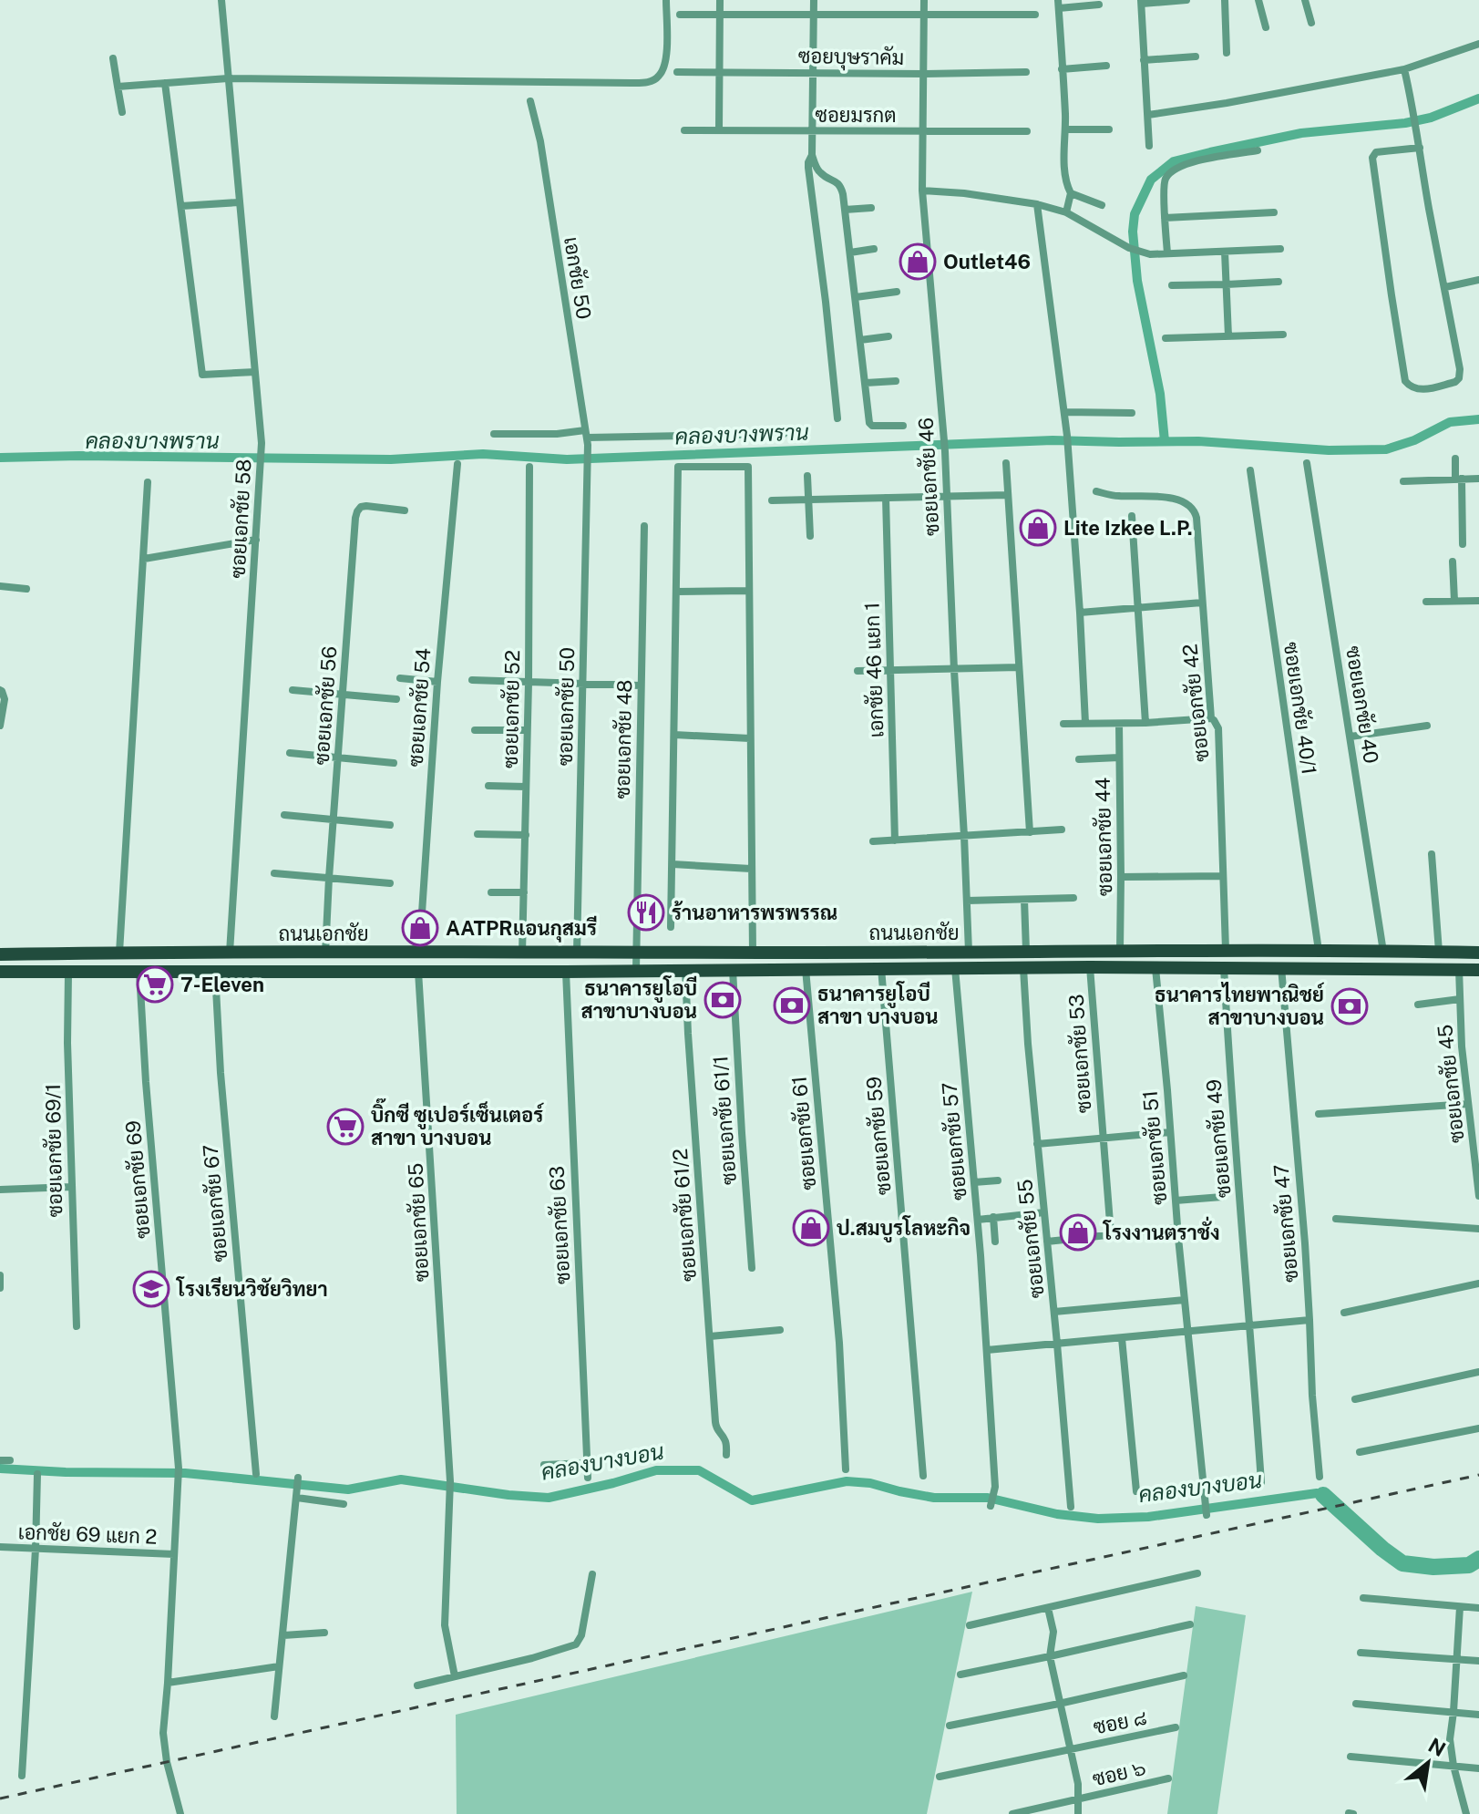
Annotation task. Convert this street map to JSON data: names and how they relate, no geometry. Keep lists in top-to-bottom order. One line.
{"streets":{"main road":["ถนนเอกชัย"],"street":["ซอยบุษราคัม","ซอยมรกต","เอกชัย 50","ซอยเอกชัย 46","ซอยเอกชัย 58","เอกชัย 46 แยก 1","ซอยเอกชัย 42","ซอยเอกชัย 40","ซอยเอกชัย 56","ซอยเอกชัย 50","ซอยเอกชัย 54","ซอยเอกชัย 40/1","ซอยเอกชัย 52","ซอยเอกชัย 48","ซอยเอกชัย 44","ซอยเอกชัย 53","ซอยเอกชัย 45","ซอยเอกชัย 61/1","ซอยเอกชัย 61","ซอยเอกชัย 59","ซอยเอกชัย 49","ซอยเอกชัย 57","ซอยเอกชัย 51","ซอยเอกชัย 69/1","ซอยเอกชัย 69","ซอยเอกชัย 67","ซอยเอกชัย 61/2","ซอยเอกชัย 65","ซอยเอกชัย 47","ซอยเอกชัย 63","ซอยเอกชัย 55","เอกชัย 69 แยก 2","ซอย ๘","ซอย ๖"]},"crossings":[["ซอยบุษราคัม","ซอยเอกชัย 46"],["ซอยมรกต","ซอยเอกชัย 46"],["เอกชัย 50","ซอยเอกชัย 50"],["ซอยเอกชัย 46","ถนนเอกชัย"],["ซอยเอกชัย 58","ถนนเอกชัย"],["ซอยเอกชัย 42","ถนนเอกชัย"],["ซอยเอกชัย 40","ถนนเอกชัย"],["ซอยเอกชัย 56","ถนนเอกชัย"],["ซอยเอกชัย 50","ถนนเอกชัย"],["ซอยเอกชัย 54","ถนนเอกชัย"],["ซอยเอกชัย 40/1","ถนนเอกชัย"],["ซอยเอกชัย 52","ถนนเอกชัย"],["ซอยเอกชัย 48","ถนนเอกชัย"],["ซอยเอกชัย 44","ถนนเอกชัย"],["ถนนเอกชัย","ซอยเอกชัย 53"],["ถนนเอกชัย","ซอยเอกชัย 45"],["ถนนเอกชัย","ซอยเอกชัย 61/1"],["ถนนเอกชัย","ซอยเอกชัย 61"],["ถนนเอกชัย","ซอยเอกชัย 59"],["ถนนเอกชัย","ซอยเอกชัย 49"],["ถนนเอกชัย","ซอยเอกชัย 57"],["ถนนเอกชัย","ซอยเอกชัย 51"],["ถนนเอกชัย","ซอยเอกชัย 69/1"],["ถนนเอกชัย","ซอยเอกชัย 69"],["ถนนเอกชัย","ซอยเอกชัย 67"],["ถนนเอกชัย","ซอยเอกชัย 61/2"],["ถนนเอกชัย","ซอยเอกชัย 65"],["ถนนเอกชัย","ซอยเอกชัย 47"],["ถนนเอกชัย","ซอยเอกชัย 63"],["ถนนเอกชัย","ซอยเอกชัย 55"],["ซอยเอกชัย 69","เอกชัย 69 แยก 2"]],"water":["คลองบางพราน","คลองบางบอน"],"places":{"shop":["Outlet46","Lite Izkee L.P.","AATPRแอนกุสมรี","ป.สมบูรโลหะกิจ","โรงงานตราชั่ง"],"restaurant":["ร้านอาหารพรพรรณ"],"supermarket":["7-Eleven","บิ๊กซี ซูเปอร์เซ็นเตอร์ สาขา บางบอน"],"bank":["ธนาคารยูโอบี สาขาบางบอน","ธนาคารยูโอบี สาขา บางบอน","ธนาคารไทยพาณิชย์ สาขาบางบอน"],"school or university":["โรงเรียนวิชัยวิทยา"]},"north":"top right"}
